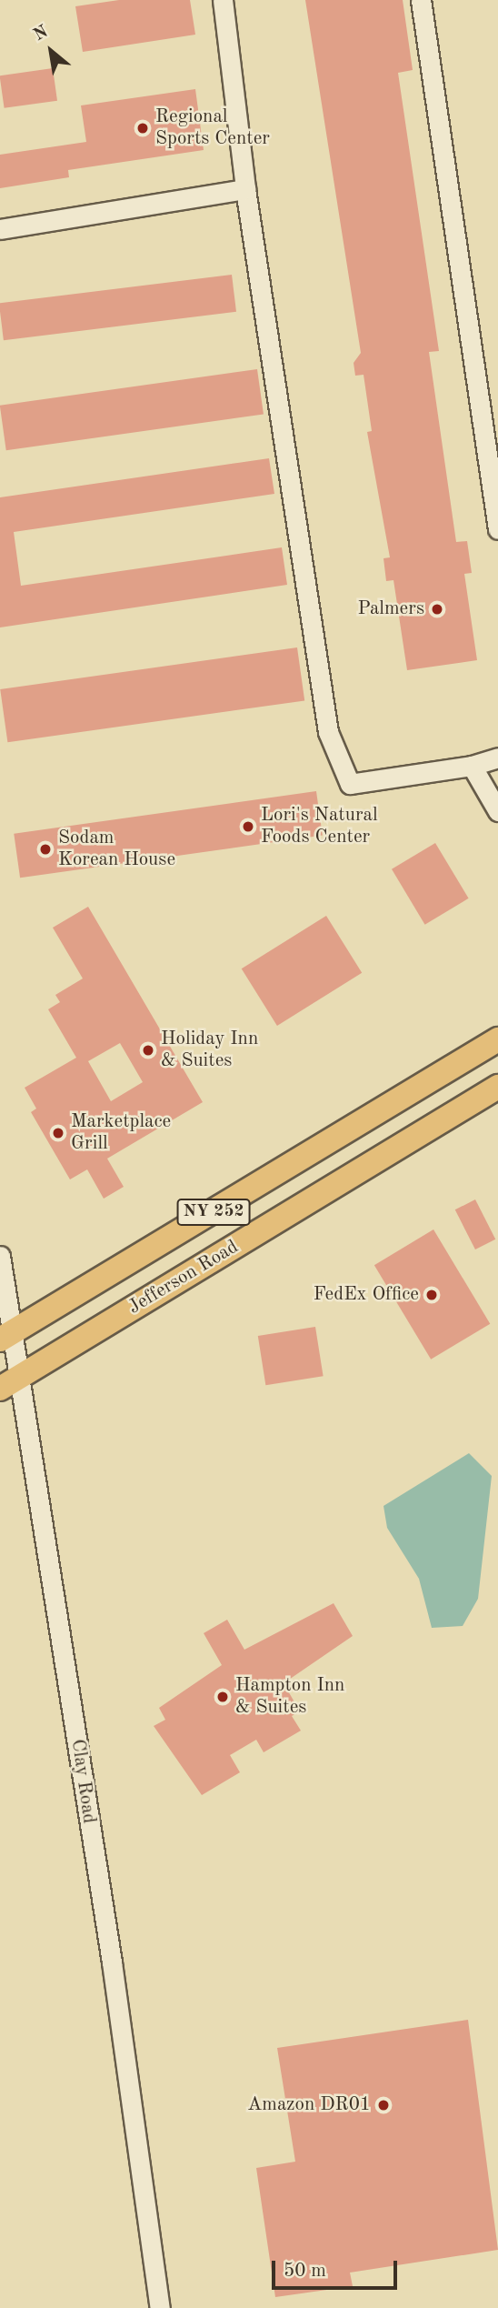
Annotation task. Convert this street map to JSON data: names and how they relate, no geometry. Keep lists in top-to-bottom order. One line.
{"streets":{"main road":["NY 252","Jefferson Road"],"street":["Clay Road"]},"crossings":[["NY 252","Clay Road"],["Jefferson Road","Clay Road"]],"places":["Regional Sports Center","Palmers","Lori's Natural Foods Center","Sodam Korean House","Holiday Inn & Suites","Marketplace Grill","FedEx Office","Hampton Inn & Suites","Amazon DR01"],"scale_bar":"50 m","north":"top left"}
